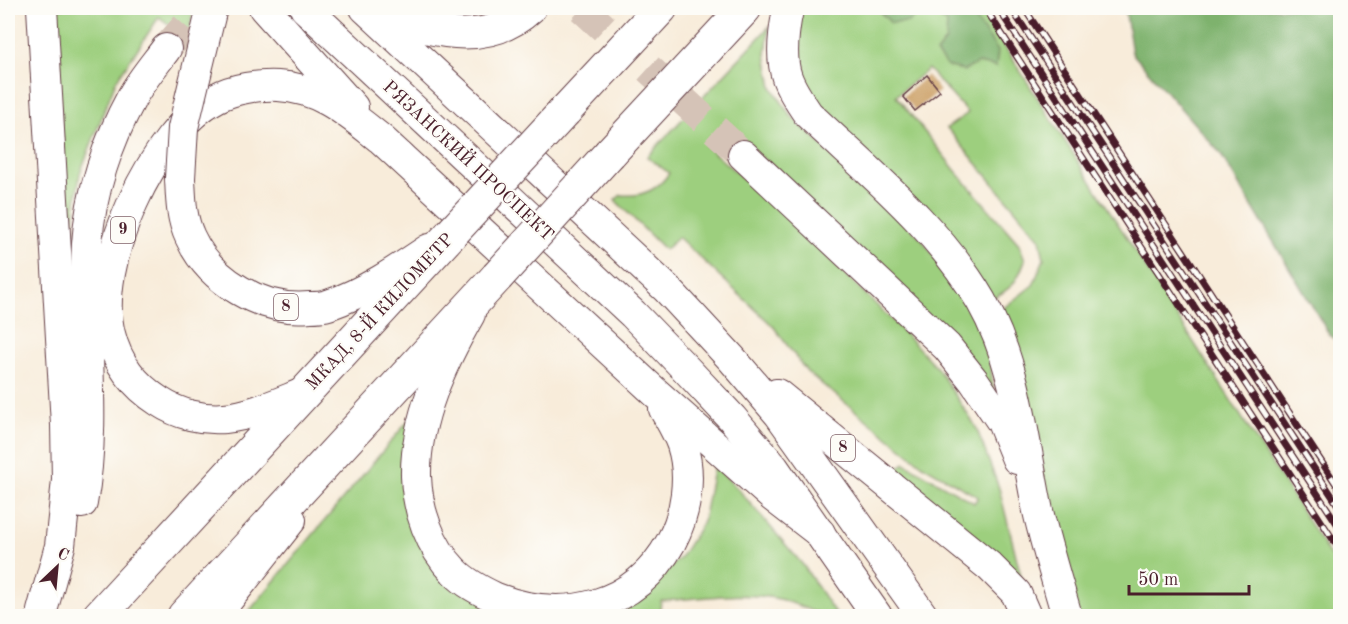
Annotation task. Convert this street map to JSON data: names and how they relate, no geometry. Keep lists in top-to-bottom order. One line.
{"streets":{"highway":["МКАД, 8-Й КИЛОМЕТР"],"main road":["РЯЗАНСКИЙ ПРОСПЕКТ","9","8"]},"crossings":[["9","МКАД, 8-Й КИЛОМЕТР"],["8","МКАД, 8-Й КИЛОМЕТР"]],"scale_bar":"50 m","north":"top right"}
